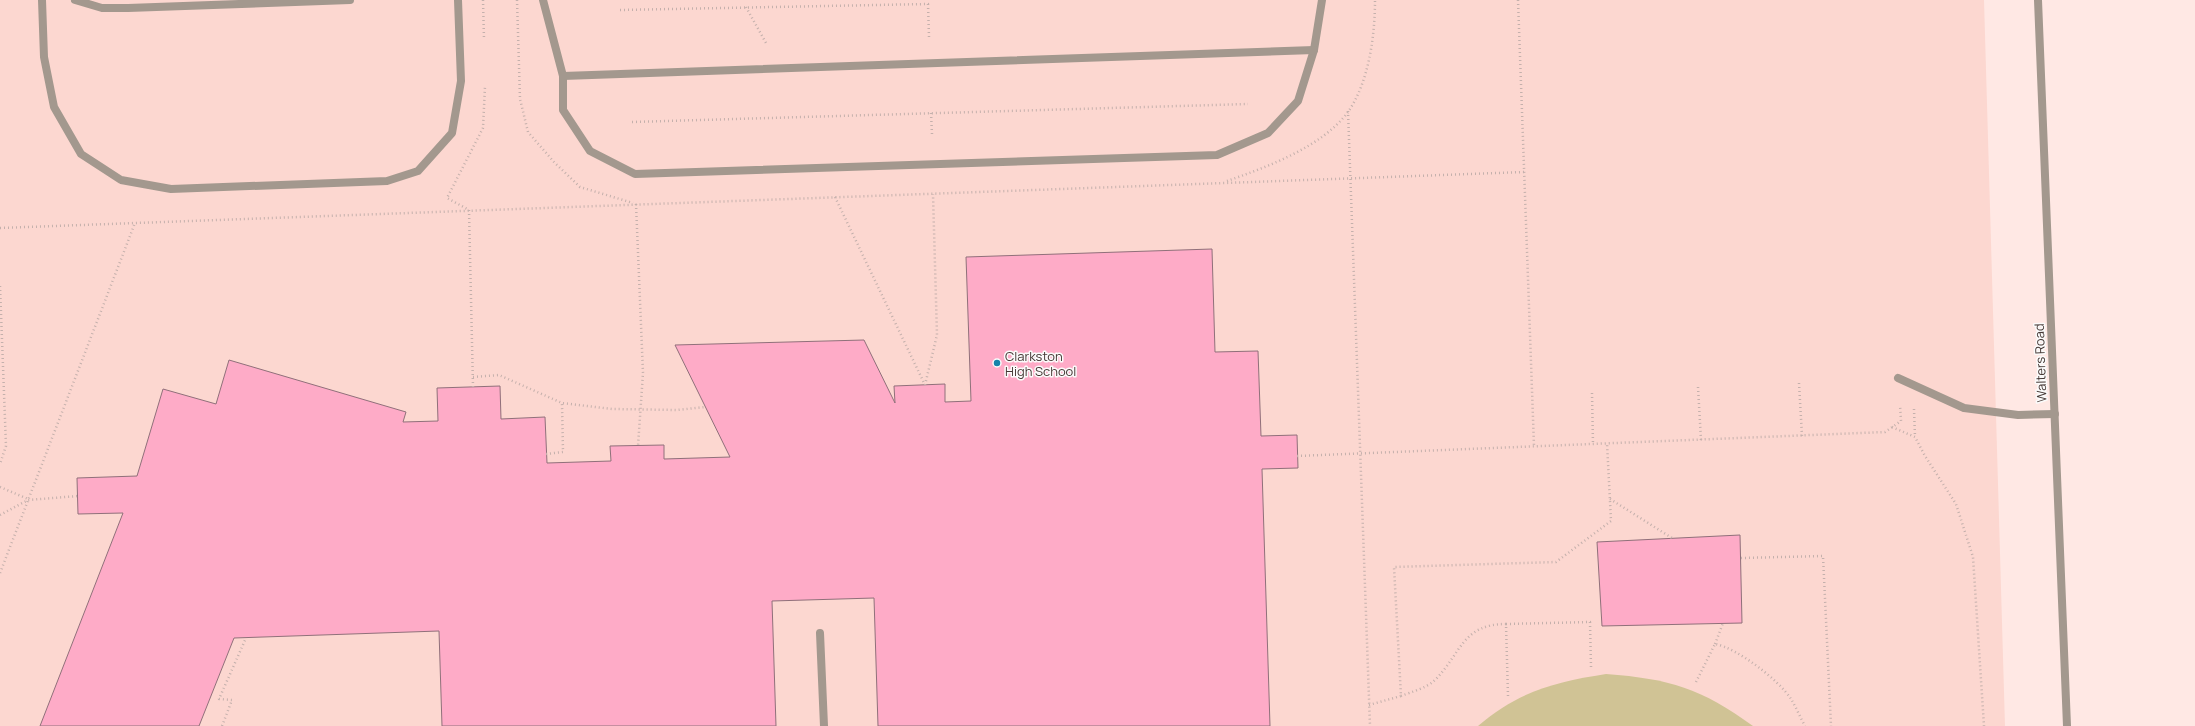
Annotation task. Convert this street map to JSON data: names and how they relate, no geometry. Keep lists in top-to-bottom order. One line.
{"streets":{"street":["Walters Road"]},"places":["Clarkston High School"]}
